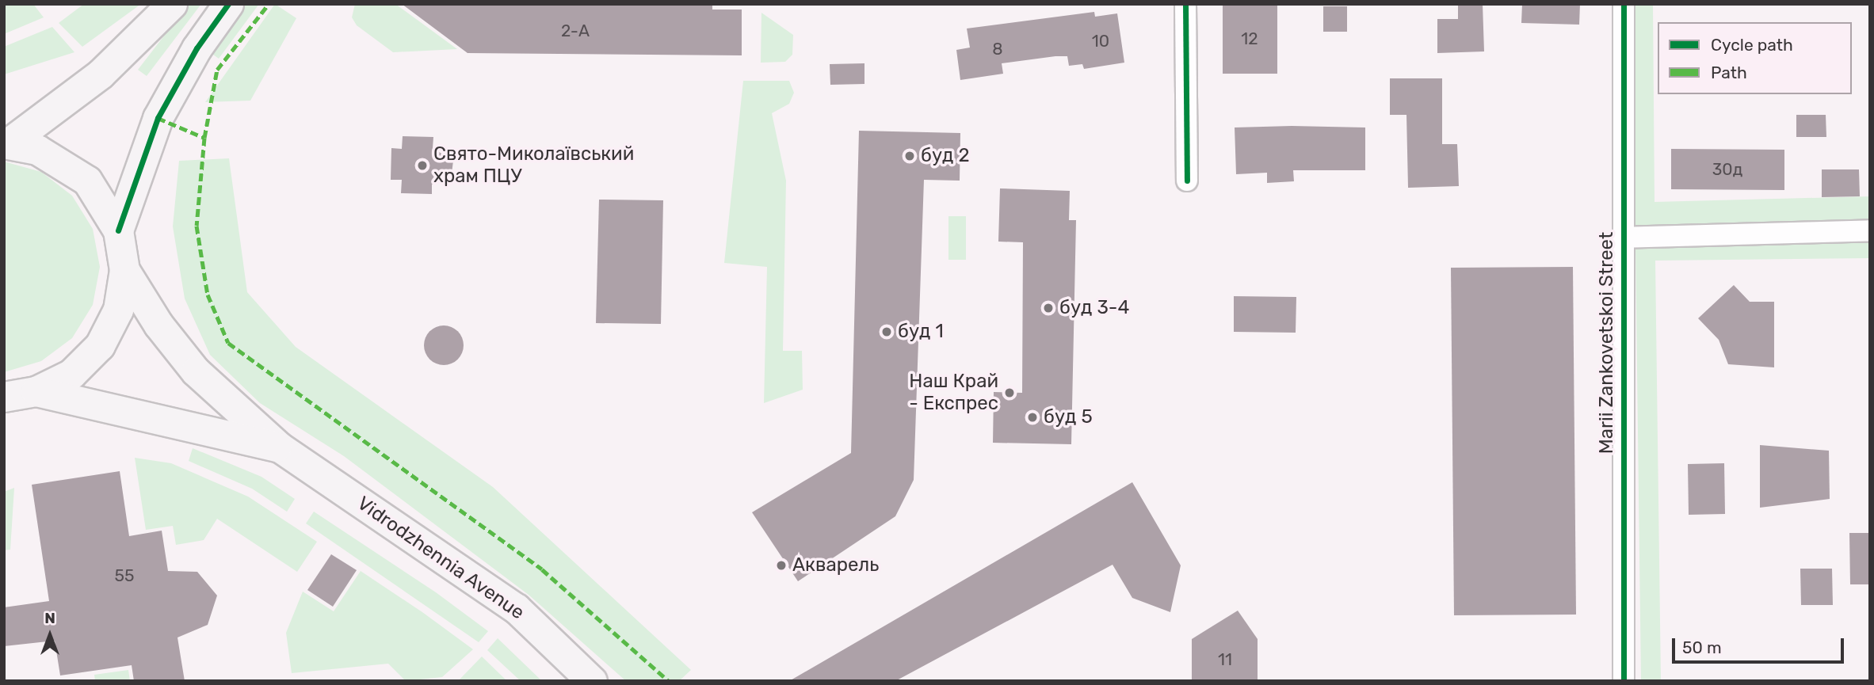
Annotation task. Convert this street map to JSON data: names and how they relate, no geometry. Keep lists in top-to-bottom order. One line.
{"streets":{"main road":["Vidrodzhennia Avenue"],"street":["Marii Zankovetskoi Street"]},"places":["буд 2","Свято-Миколаївський храм ПЦУ","буд 3-4","буд 1","Наш Край - Експрес","буд 5","Акварель"],"house_numbers":["2-А","12","10","8","30д","55","11"],"legend":["Cycle path","Path"],"scale_bar":"50 m","north":"top"}
